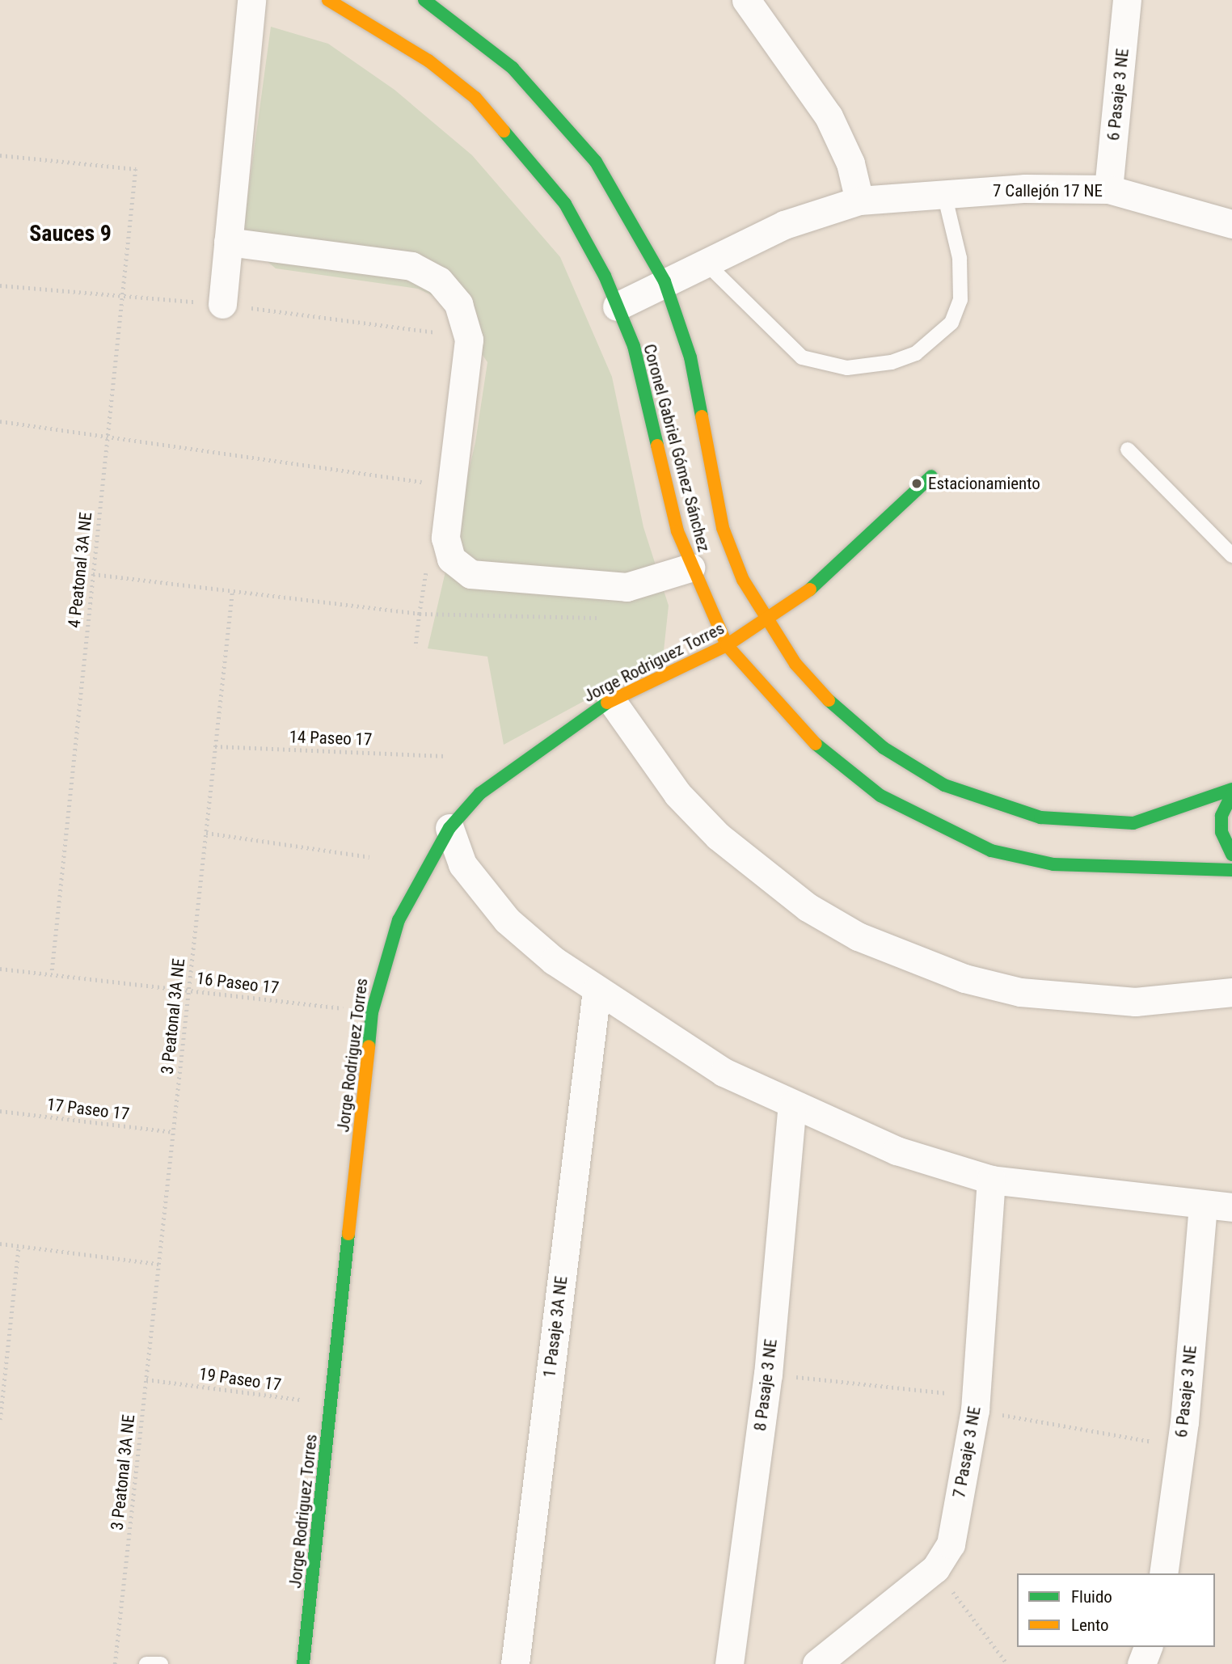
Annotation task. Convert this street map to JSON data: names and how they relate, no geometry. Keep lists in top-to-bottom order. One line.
{"streets":{"street":["6 Pasaje 3 NE","7 Callejón 17 NE","Coronel Gabriel Gómez Sánchez","Jorge Rodriguez Torres","1 Pasaje 3A NE","8 Pasaje 3 NE","7 Pasaje 3 NE"],"path":["4 Peatonal 3A NE","14 Paseo 17","16 Paseo 17","3 Peatonal 3A NE","17 Paseo 17","19 Paseo 17"]},"crossings":[["6 Pasaje 3 NE","7 Callejón 17 NE"],["7 Callejón 17 NE","Coronel Gabriel Gómez Sánchez"],["Coronel Gabriel Gómez Sánchez","Jorge Rodriguez Torres"],["4 Peatonal 3A NE","16 Paseo 17"],["Jorge Rodriguez Torres","16 Paseo 17"],["Jorge Rodriguez Torres","19 Paseo 17"],["14 Paseo 17","3 Peatonal 3A NE"],["16 Paseo 17","3 Peatonal 3A NE"],["3 Peatonal 3A NE","17 Paseo 17"],["3 Peatonal 3A NE","19 Paseo 17"]],"districts":["Sauces 9"],"places":["Estacionamiento"],"legend":["Fluido","Lento"]}
